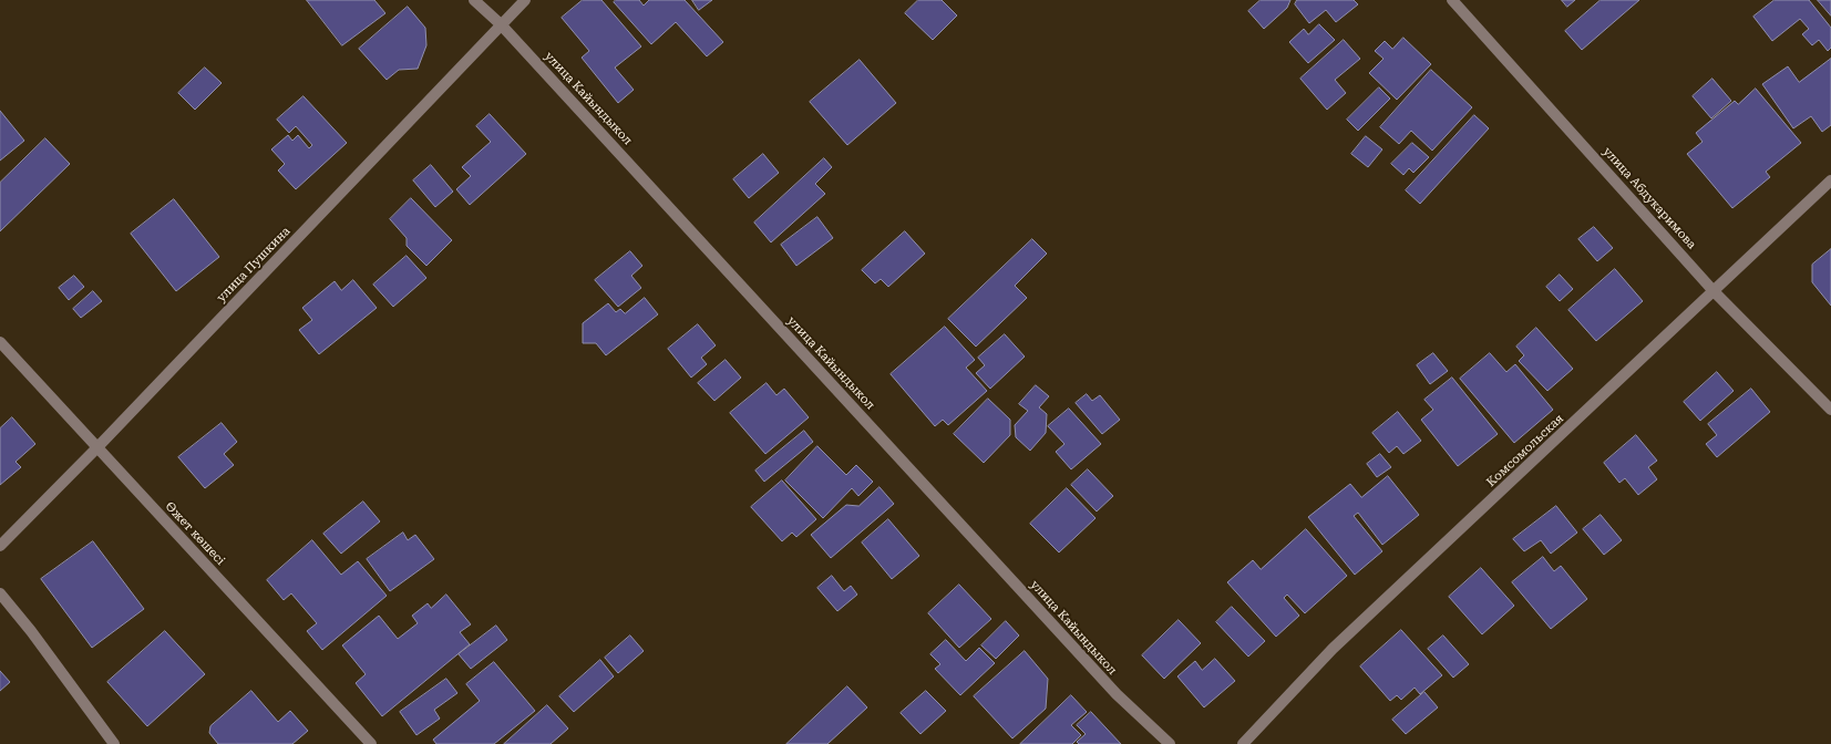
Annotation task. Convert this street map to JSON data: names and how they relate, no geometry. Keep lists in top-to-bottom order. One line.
{"streets":{"street":["улица Кайындыкол","улица Абдукаримова","улица Пушкина","Комсомольская","Өжет көшесі"]},"crossings":[["улица Кайындыкол","улица Пушкина"],["улица Абдукаримова","Комсомольская"],["улица Пушкина","Өжет көшесі"]]}
